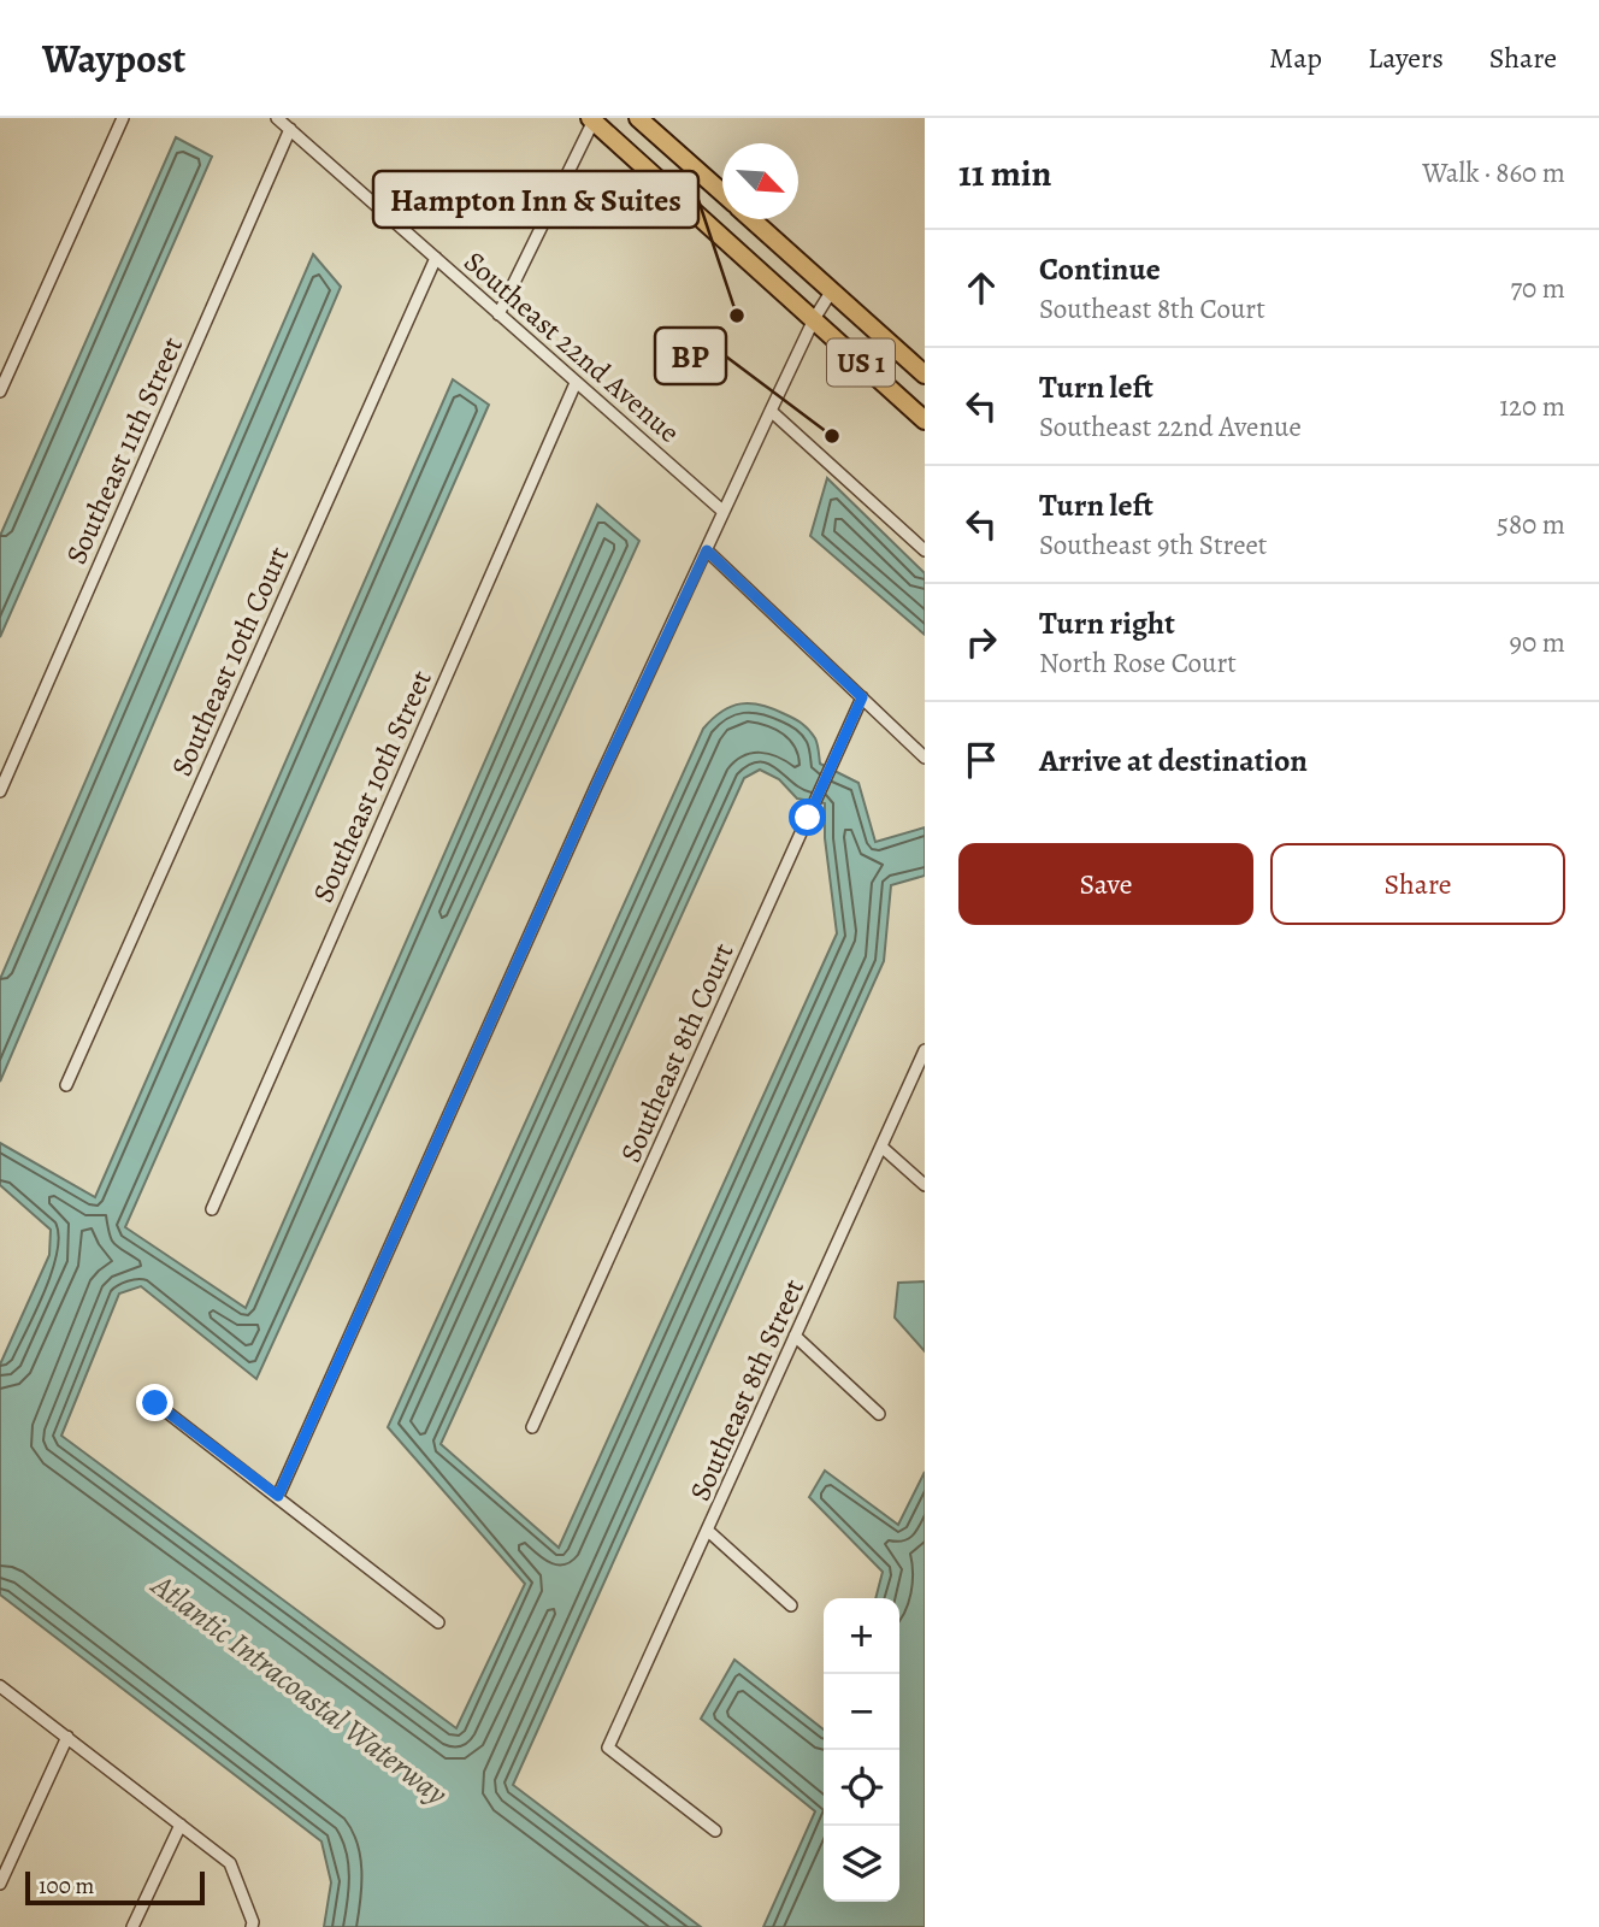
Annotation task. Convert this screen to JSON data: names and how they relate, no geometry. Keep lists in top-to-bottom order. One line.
{"streets":{"main road":["US 1"],"street":["Southeast 22nd Avenue","Southeast 11th Street","Southeast 10th Court","Southeast 10th Street","Southeast 8th Court","Southeast 8th Street"]},"crossings":[["Southeast 22nd Avenue","Southeast 11th Street"],["Southeast 22nd Avenue","Southeast 10th Court"],["Southeast 22nd Avenue","Southeast 10th Street"]],"water":["Atlantic Intracoastal Waterway"],"places":["Hampton Inn & Suites","BP"],"scale_bar":"100 m","north":"bottom right","page":{"header":"Waypost","nav":["Map","Layers","Share"],"heading":["11 min","Walk · 860 m"],"list":[["Continue","Southeast 8th Court","70 m"],["Turn left","Southeast 22nd Avenue","120 m"],["Turn left","Southeast 9th Street","580 m"],["Turn right","North Rose Court","90 m"],"Arrive at destination"],"buttons":["Save","Share"],"map_buttons":["+","−"],"scale":"100 m"}}
